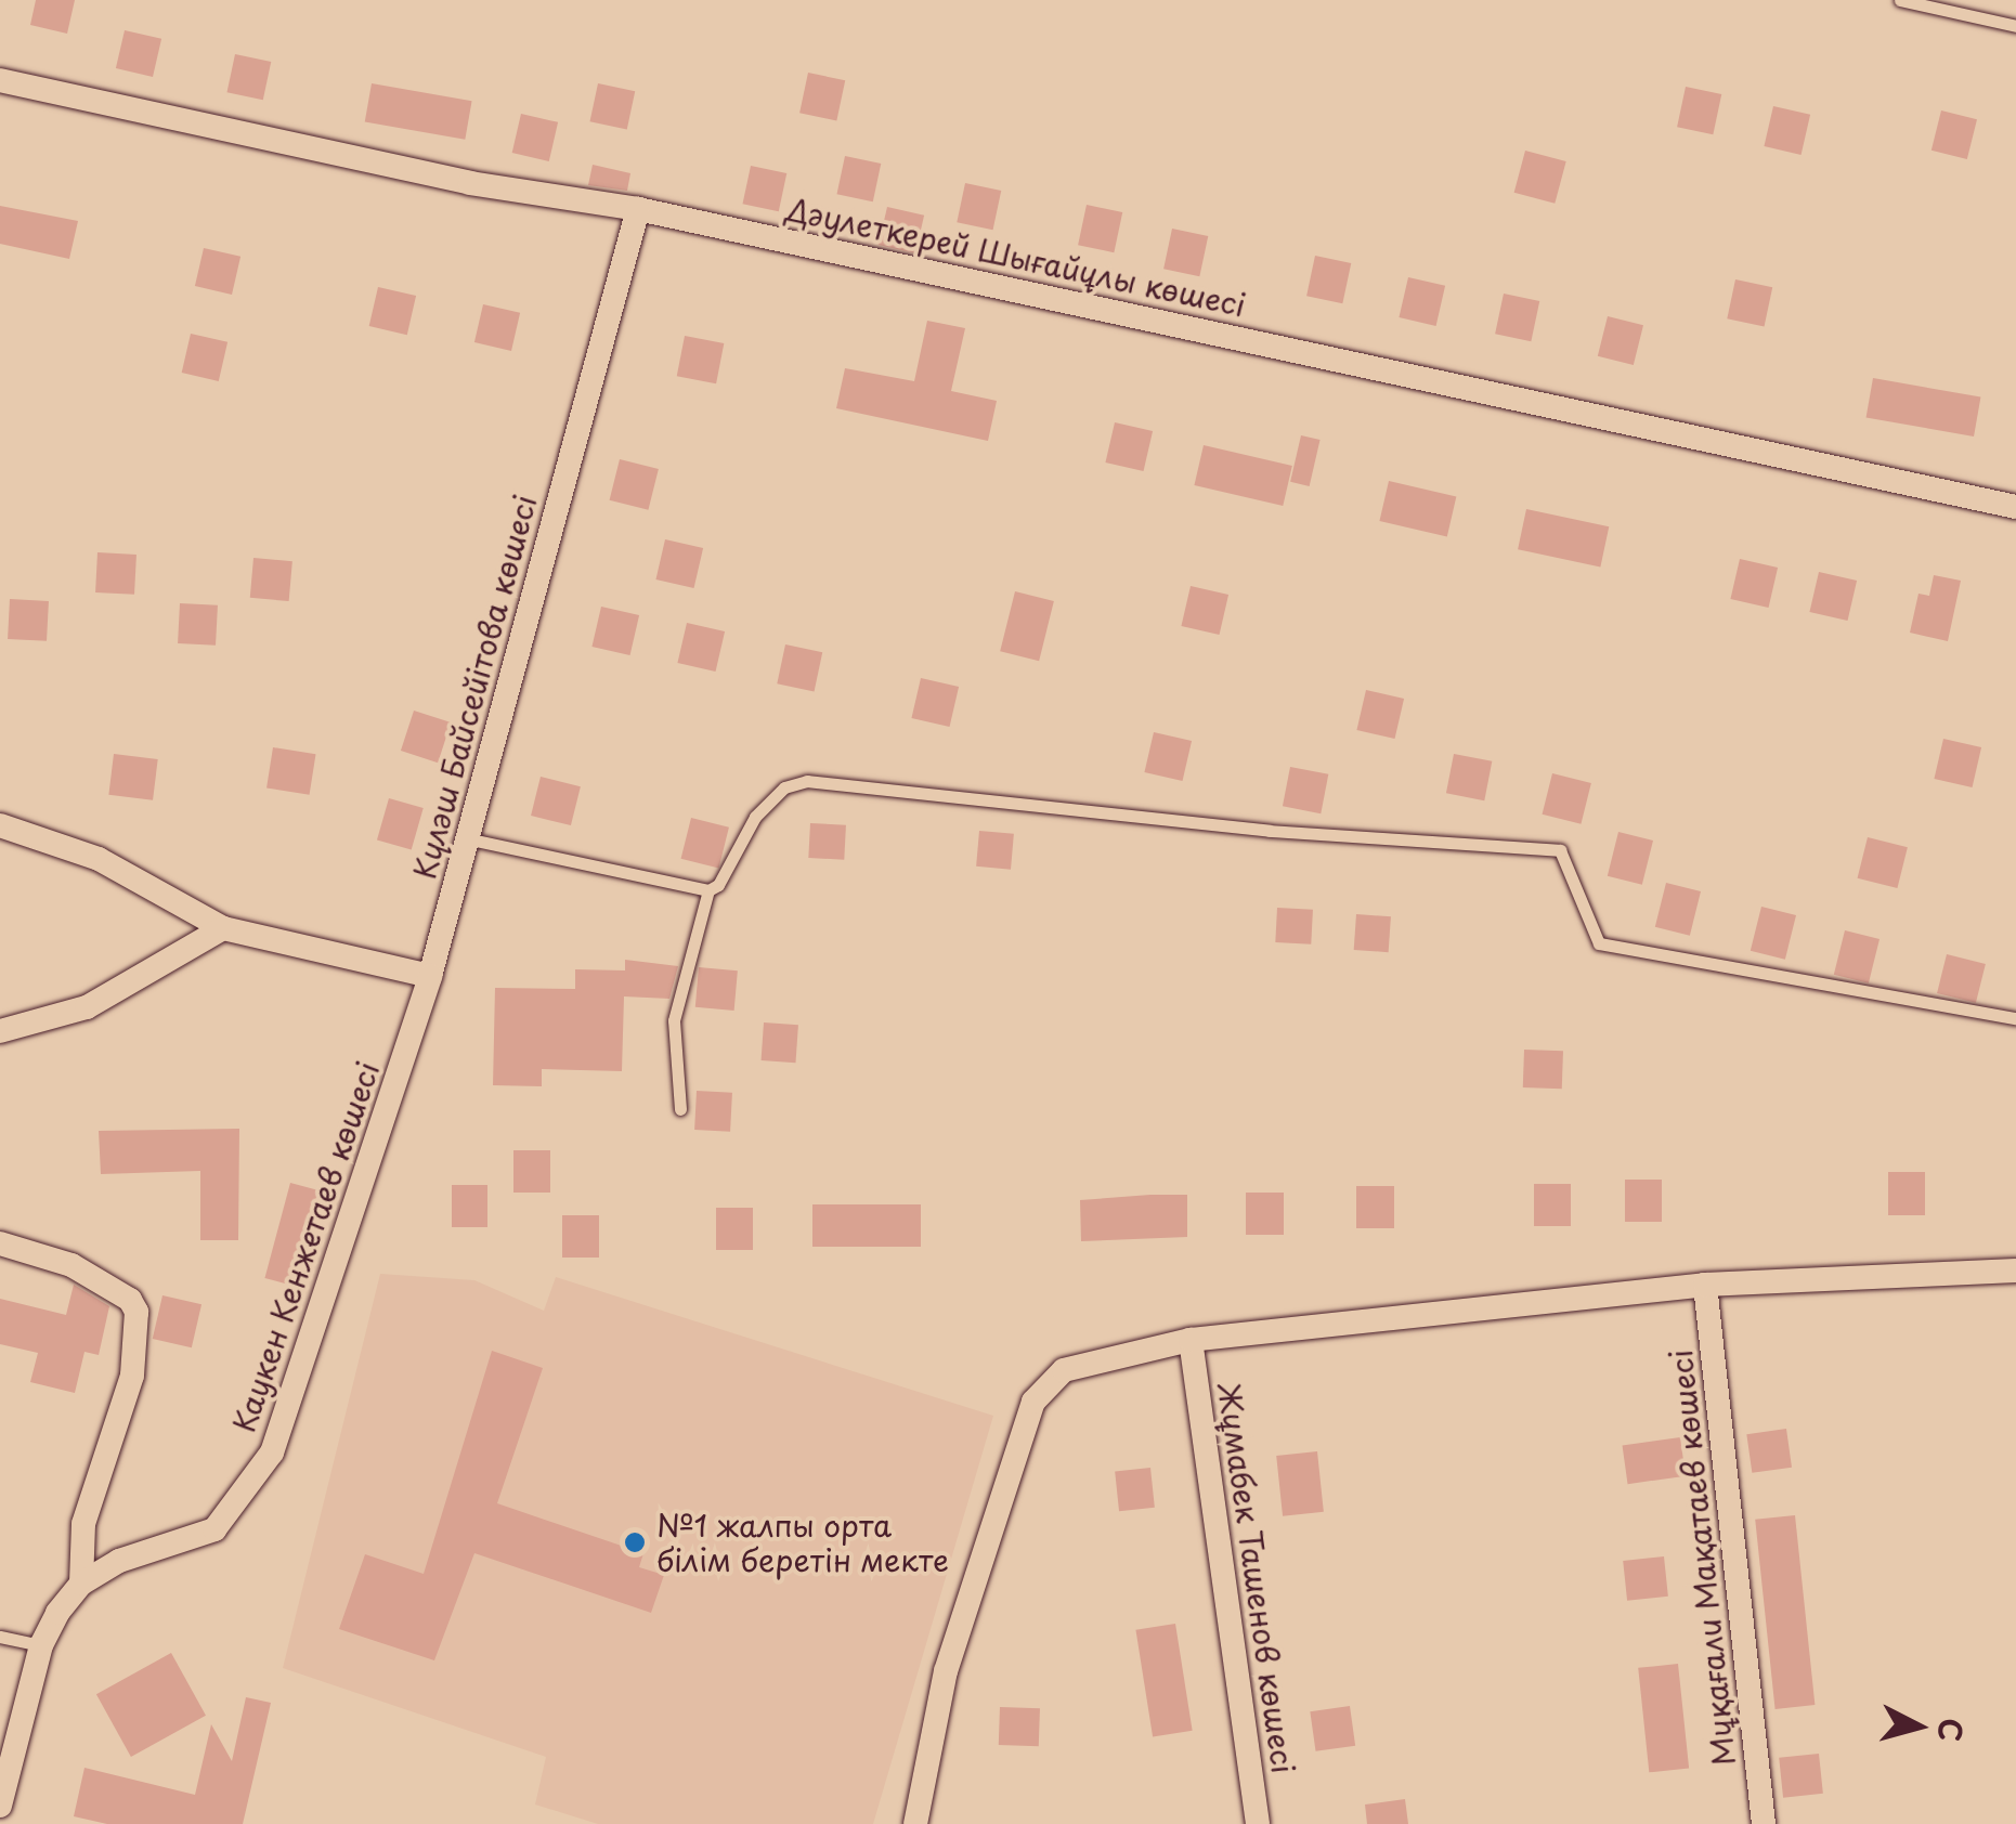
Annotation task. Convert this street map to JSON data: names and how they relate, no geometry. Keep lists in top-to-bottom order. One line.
{"streets":{"street":["Дәулеткерей Шығайұлы көшесі","Күләш Байсейітова көшесі","Каукен Кенжетаев көшесі","Мұқағали Мақатаев көшесі","Жұмабек Ташенов көшесі"]},"crossings":[["Дәулеткерей Шығайұлы көшесі","Күләш Байсейітова көшесі"],["Күләш Байсейітова көшесі","Каукен Кенжетаев көшесі"]],"places":["№1 жалпы орта білім беретін мекте"],"north":"right"}
